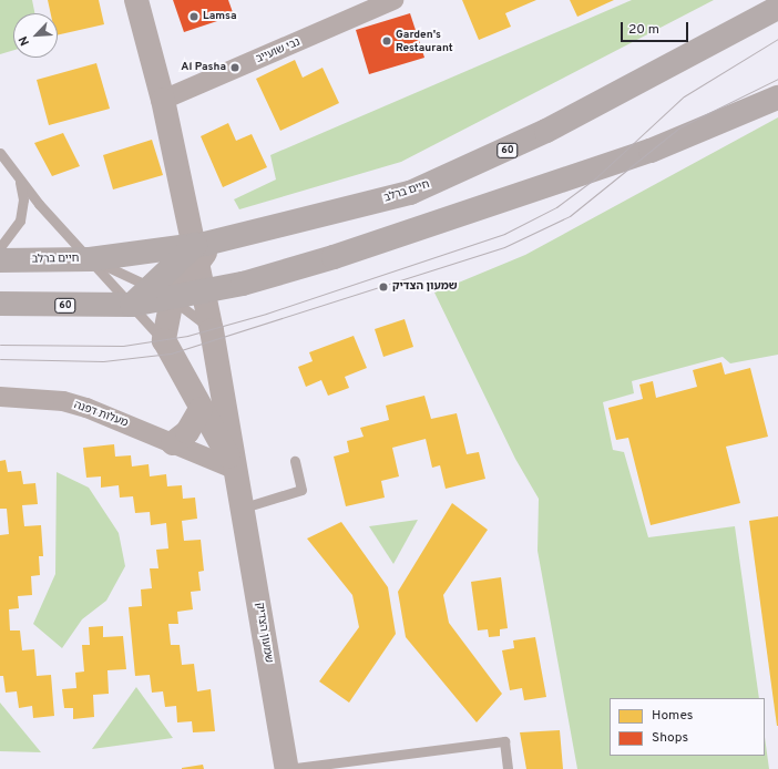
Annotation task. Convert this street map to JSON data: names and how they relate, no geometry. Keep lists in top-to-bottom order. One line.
{"streets":{"highway":["60","חיים ברלב"],"street":["נבי שועייב","מעלות דפנה","שמעון הצדיק"]},"crossings":[["נבי שועייב","שמעון הצדיק"],["חיים ברלב","שמעון הצדיק"],["מעלות דפנה","שמעון הצדיק"]],"places":["Lamsa","Garden's Restaurant","Al Pasha","שמעון הצדיק"],"legend":["Homes","Shops"],"scale_bar":"20 m","north":"bottom left"}
